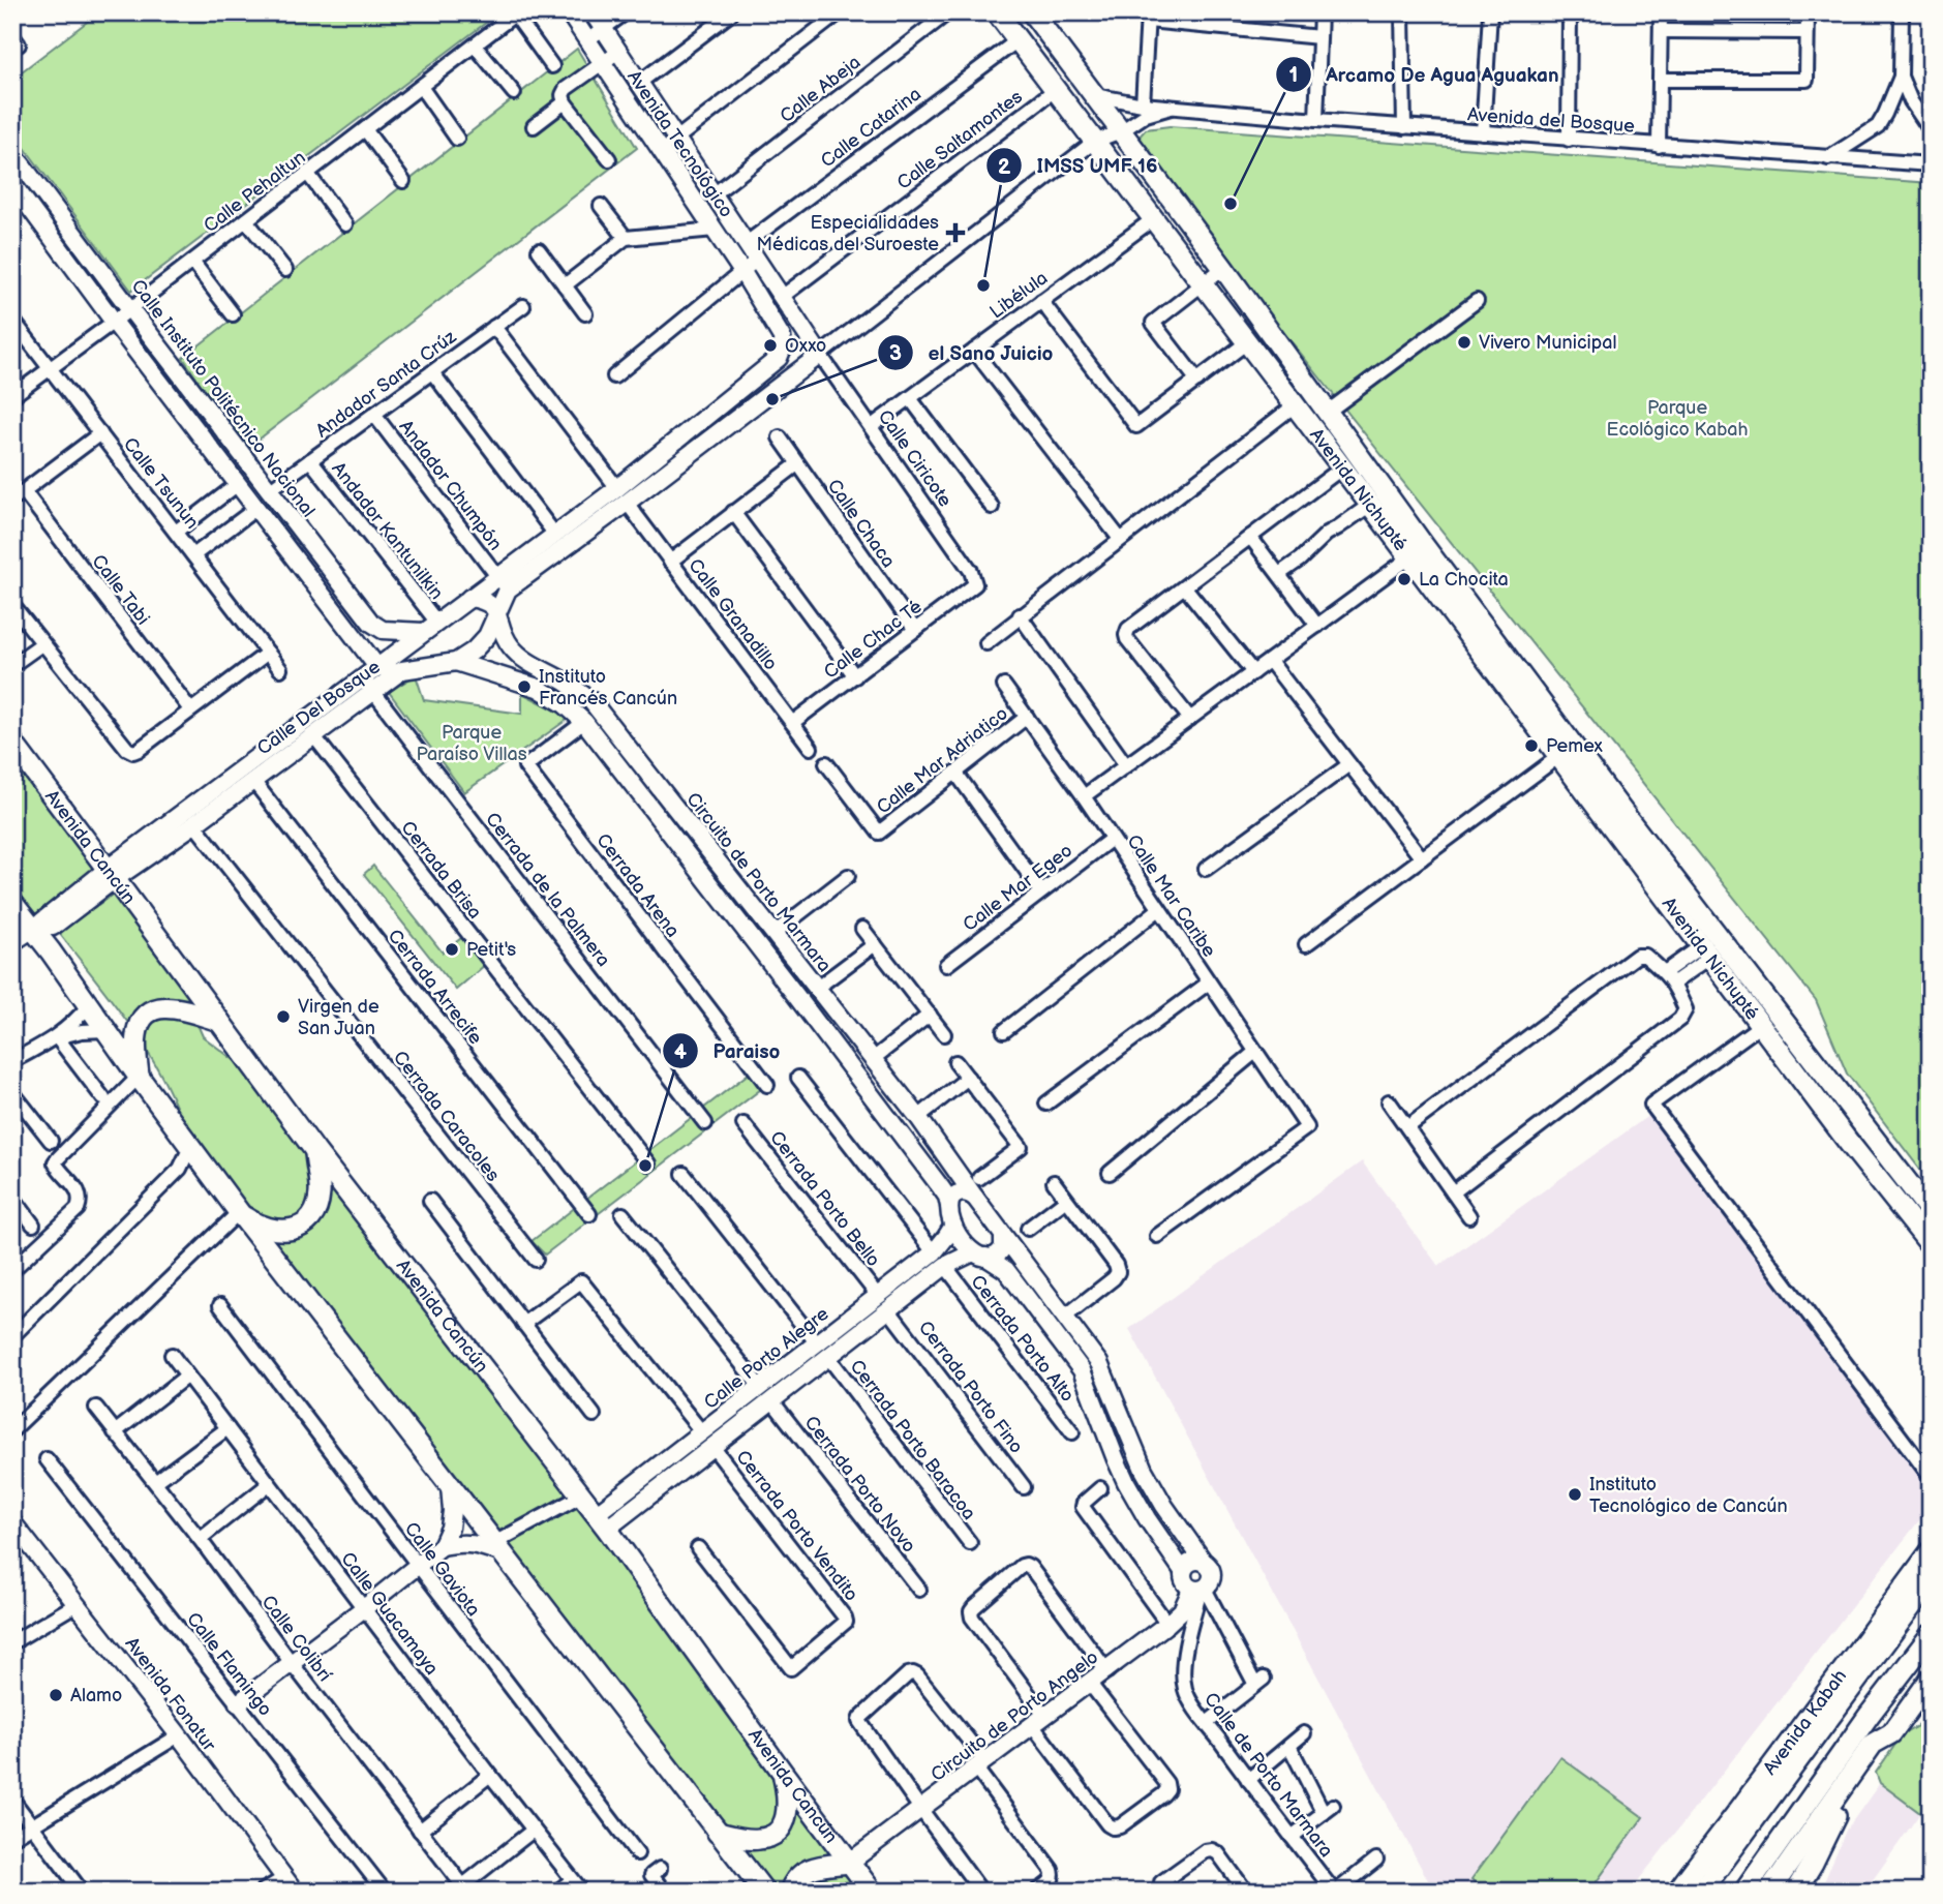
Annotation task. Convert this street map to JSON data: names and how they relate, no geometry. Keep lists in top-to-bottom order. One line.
{"streets":{"main road":["Avenida Nichupté","Avenida Cancún","Avenida Kabah"],"street":["Calle Abeja","Avenida del Bosque","Calle Catarina","Calle Saltamontes","Avenida Tecnológico","Calle Pehaltun","Libélula","Andador Santa Crúz","Calle Instituto Politécnico Nacional","Calle Ciricote","Calle Tsunun","Andador Chumpón","Calle Chaca","Andador Kantunilkin","Calle Tabi","Calle Granadillo","Calle Chac Té","Calle Del Bosque","Calle Mar Adriatico","Cerrada Brisa","Circuito de Porto Marmara","Cerrada Arena","Calle Mar Egeo","Cerrada de la Palmera","Calle Mar Caribe","Cerrada Arrecife","Cerrada Caracoles","Cerrada Porto Bello","Cerrada Porto Alto","Calle Porto Alegre","Cerrada Porto Fino","Cerrada Porto Baracoa","Cerrada Porto Novo","Cerrada Porto Vendito","Calle Gaviota","Calle Guacamaya","Calle Colibrí","Calle Flamingo","Avenida Fonatur","Circuito de Porto Angelo","Calle de Porto Marmara"]},"crossings":[["Calle Abeja","Avenida Tecnológico"],["Avenida del Bosque","Avenida Tecnológico"],["Avenida del Bosque","Calle Ciricote"],["Avenida del Bosque","Avenida Nichupté"],["Avenida del Bosque","Calle Del Bosque"],["Calle Catarina","Avenida Tecnológico"],["Calle Catarina","Avenida Nichupté"],["Calle Saltamontes","Avenida Tecnológico"],["Calle Saltamontes","Avenida Nichupté"],["Avenida Tecnológico","Calle Ciricote"],["Avenida Tecnológico","Calle Del Bosque"],["Calle Pehaltun","Calle Instituto Politécnico Nacional"],["Calle Pehaltun","Calle Tsunun"],["Libélula","Calle Ciricote"],["Libélula","Avenida Nichupté"],["Andador Santa Crúz","Calle Instituto Politécnico Nacional"],["Andador Santa Crúz","Andador Chumpón"],["Andador Santa Crúz","Andador Kantunilkin"],["Andador Santa Crúz","Calle Granadillo"],["Calle Instituto Politécnico Nacional","Andador Kantunilkin"],["Calle Instituto Politécnico Nacional","Calle Del Bosque"],["Calle Ciricote","Calle Chac Té"],["Calle Ciricote","Calle Del Bosque"],["Andador Chumpón","Calle Del Bosque"],["Calle Chaca","Calle Chac Té"],["Andador Kantunilkin","Calle Del Bosque"],["Calle Granadillo","Calle Chac Té"],["Calle Granadillo","Calle Del Bosque"],["Calle Del Bosque","Avenida Cancún"],["Calle Del Bosque","Cerrada Brisa"],["Calle Del Bosque","Cerrada de la Palmera"],["Calle Del Bosque","Cerrada Arrecife"],["Calle Del Bosque","Cerrada Caracoles"],["Calle Mar Adriatico","Calle Mar Caribe"],["Avenida Cancún","Calle Porto Alegre"],["Avenida Cancún","Circuito de Porto Angelo"],["Circuito de Porto Marmara","Circuito de Porto Angelo"],["Circuito de Porto Marmara","Calle de Porto Marmara"],["Calle Mar Egeo","Calle Mar Caribe"],["Cerrada Porto Bello","Calle Porto Alegre"],["Cerrada Porto Bello","Cerrada Porto Fino"],["Cerrada Porto Alto","Calle Porto Alegre"],["Calle Porto Alegre","Cerrada Porto Fino"],["Calle Porto Alegre","Cerrada Porto Baracoa"],["Calle Porto Alegre","Cerrada Porto Novo"],["Calle Porto Alegre","Cerrada Porto Vendito"],["Circuito de Porto Angelo","Calle de Porto Marmara"]],"parks":["Parque Ecológico Kabah","Parque Paraíso Villas"],"places":{"other":["Arcamo De Agua Aguakan","IMSS UMF 16","Vivero Municipal","Oxxo","el Sano Juicio","La Chocita","Instituto Francés Cancún","Pemex","Petit's","Virgen de San Juan","Paraiso","Instituto Tecnológico de Cancún","Alamo"],"health":["Especialidades Médicas del Suroeste"]}}
